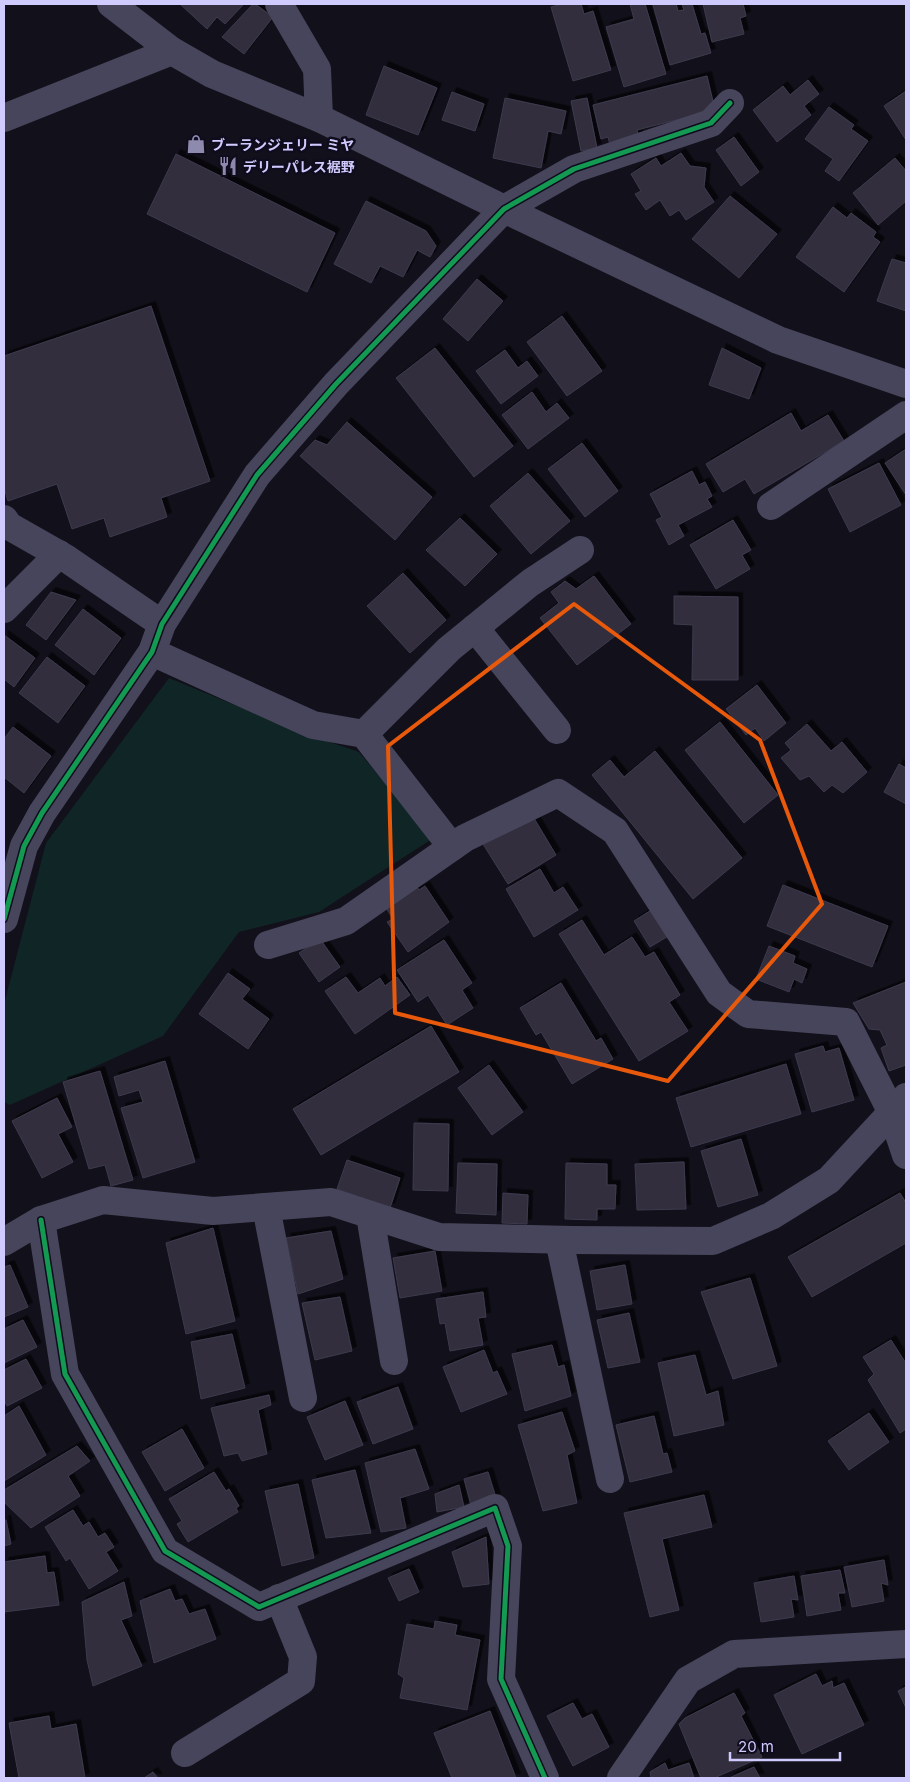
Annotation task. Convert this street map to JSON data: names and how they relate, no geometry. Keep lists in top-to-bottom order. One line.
{"places":{"shop":["ブーランジェリー ミヤ"],"restaurant":["デリーパレス裾野"]},"scale_bar":"20 m"}
